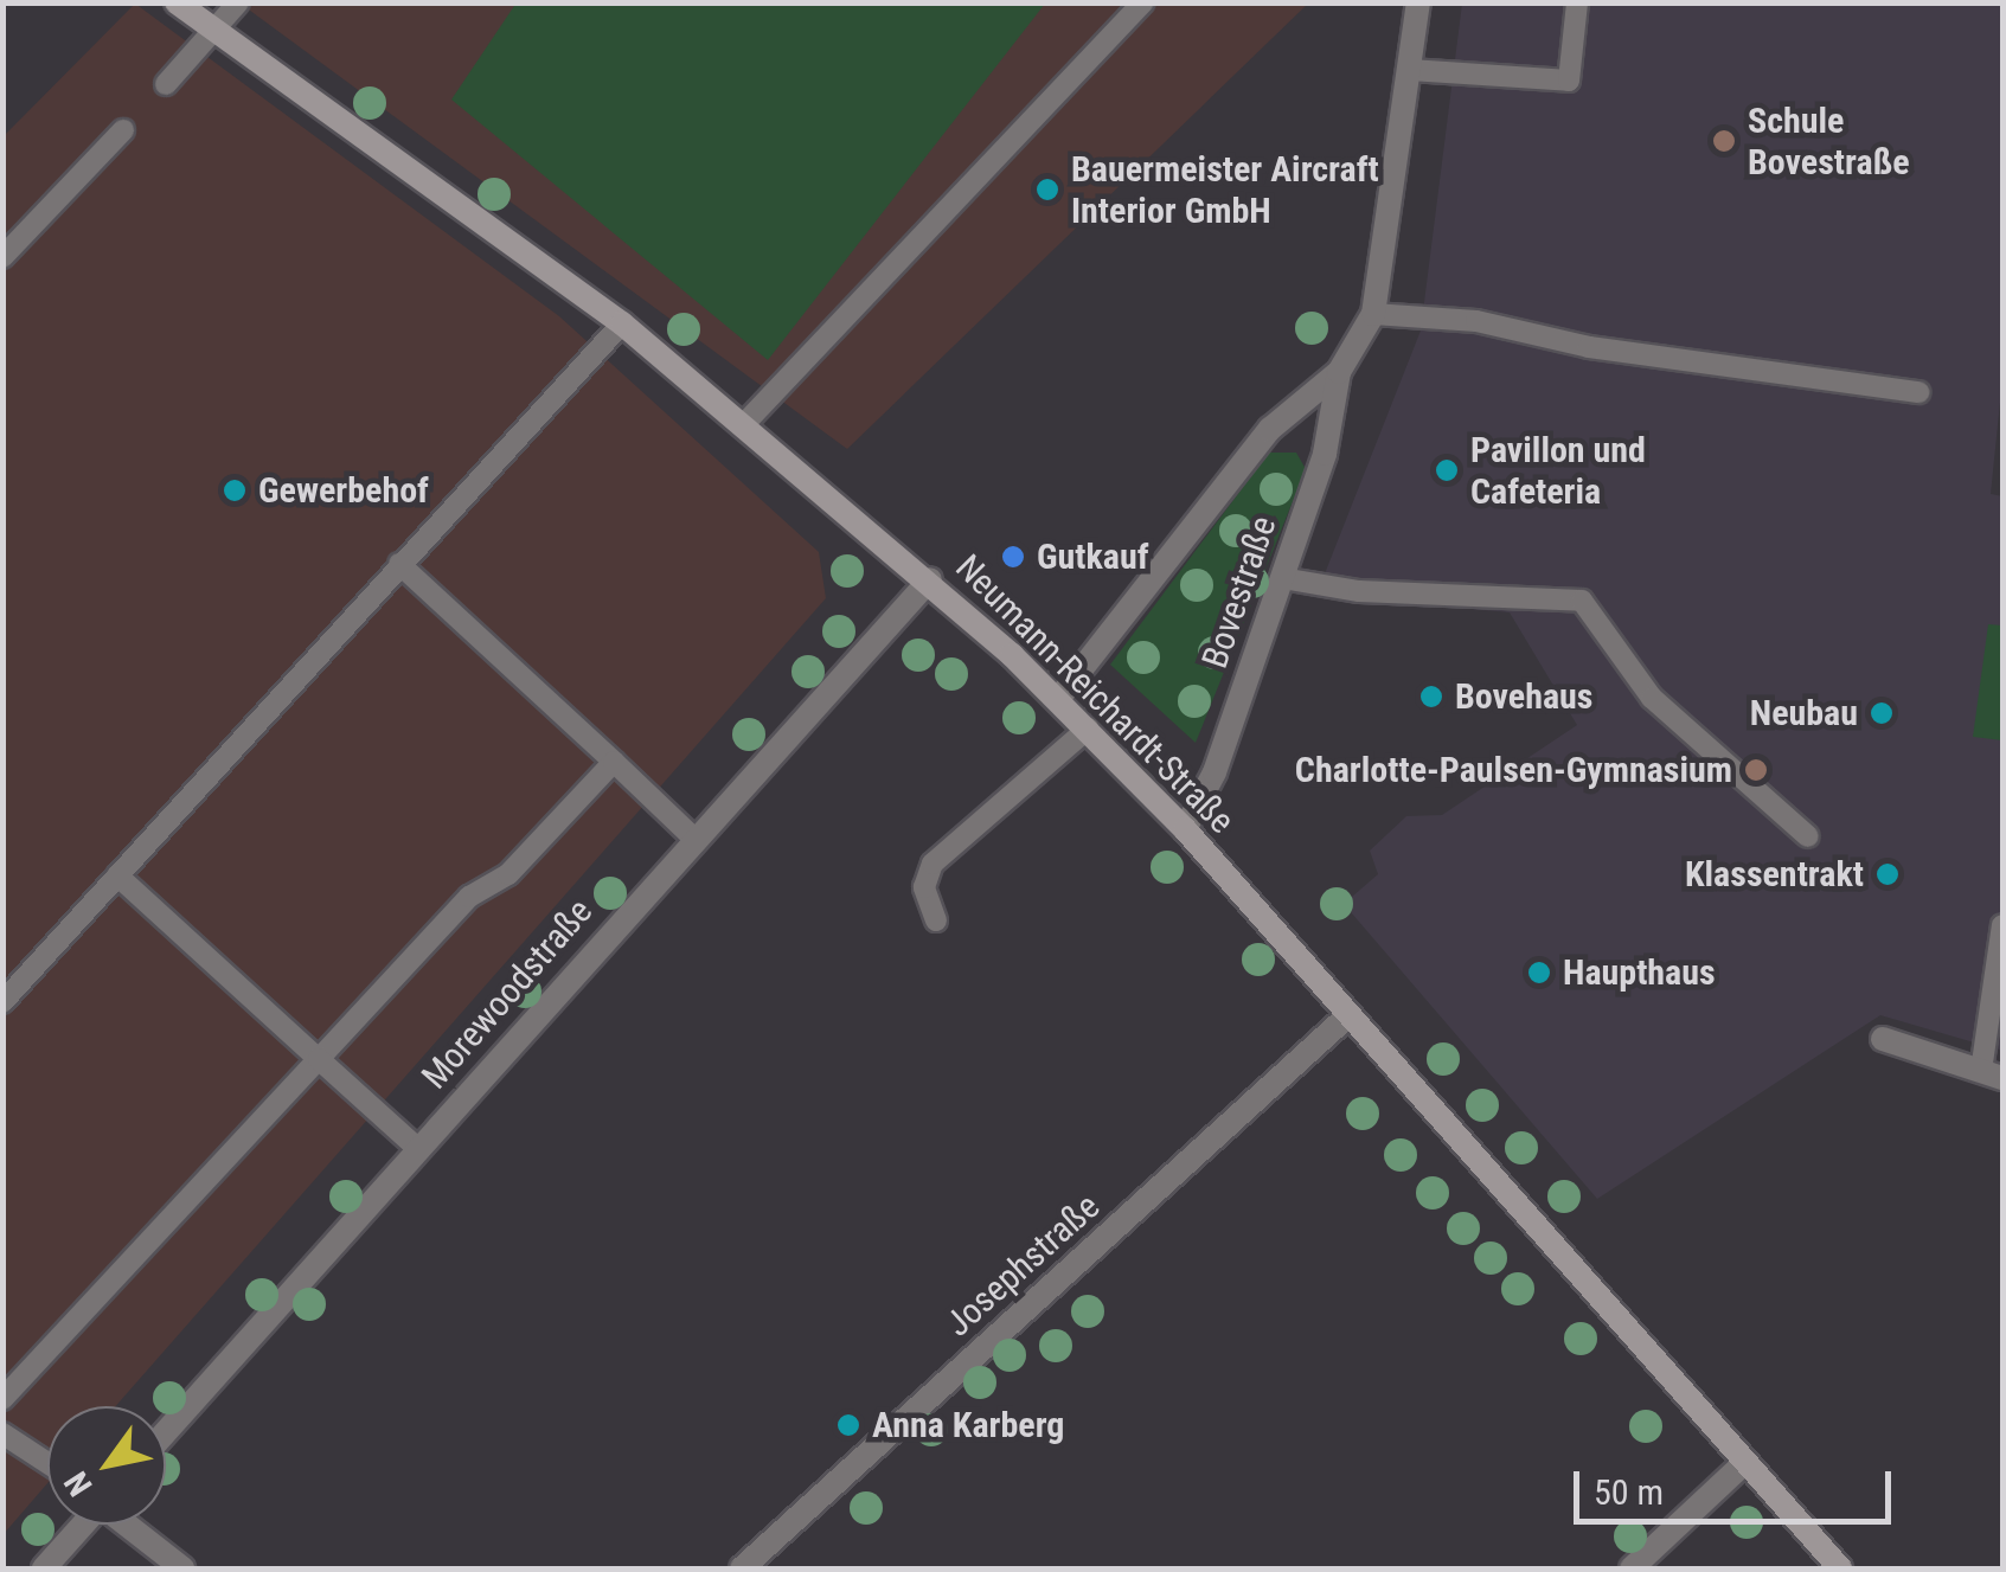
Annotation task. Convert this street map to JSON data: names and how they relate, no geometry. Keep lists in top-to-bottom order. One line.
{"streets":{"street":["Bovestraße","Neumann-Reichardt-Straße","Morewoodstraße","Josephstraße"]},"crossings":[["Bovestraße","Neumann-Reichardt-Straße"],["Neumann-Reichardt-Straße","Morewoodstraße"],["Neumann-Reichardt-Straße","Josephstraße"]],"places":["Schule Bovestraße","Bauermeister Aircraft Interior GmbH","Pavillon und Cafeteria","Gewerbehof","Gutkauf","Bovehaus","Neubau","Charlotte-Paulsen-Gymnasium","Klassentrakt","Haupthaus","Anna Karberg"],"scale_bar":"50 m","north":"bottom left"}
